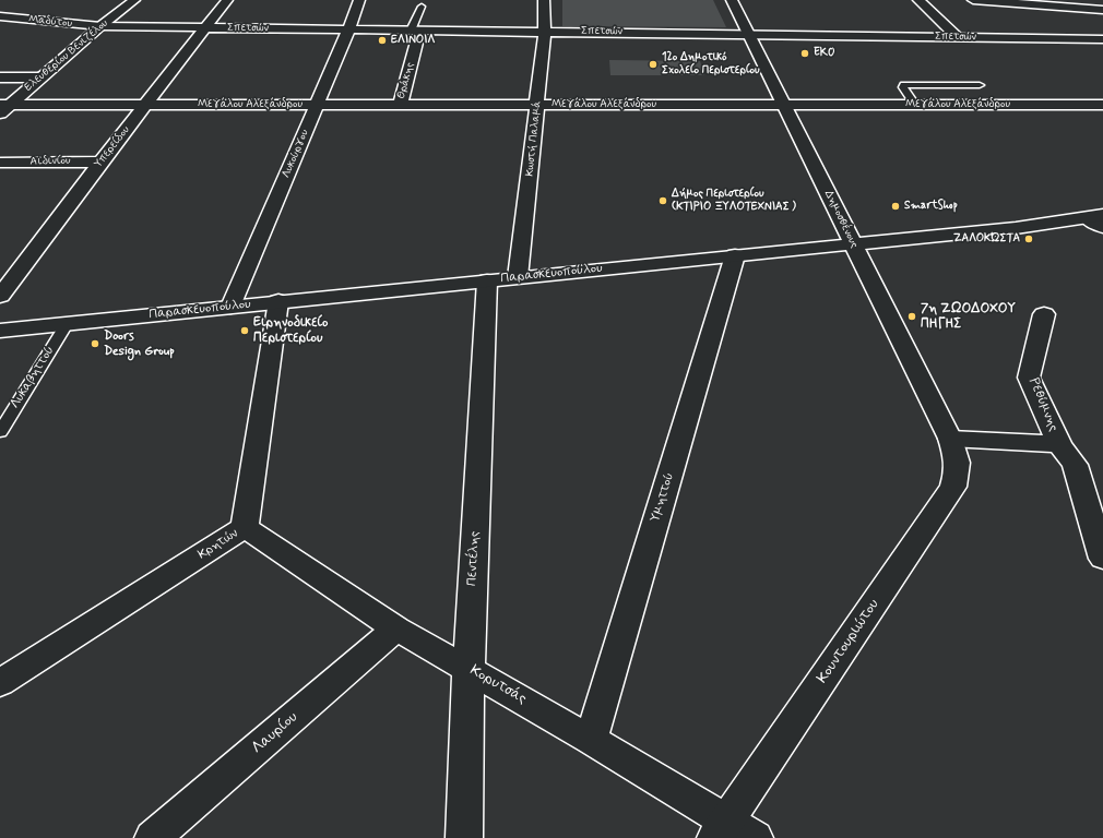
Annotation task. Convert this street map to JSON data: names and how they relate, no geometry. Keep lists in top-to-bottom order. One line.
{"streets":{"street":["Μαδύτου","Σπετσών","Ελευθερίου Βενιζέλου","Θράκης","Μεγάλου Αλεξάνδρου","Κωστή Παλαμά","Υπερείδου","Λυκούργου","Αϊδινίου","Δημοσθένους","Παρασκευοπούλου","Ρεθύμνης","Υμηττού","Κρητών","Πεντέλης","Κουντουριώτου","Κορυτσάς","Λαυρίου"],"lane":["Λυκαβηττού"]},"crossings":[["Μαδύτου","Σπετσών"],["Μαδύτου","Ελευθερίου Βενιζέλου"],["Σπετσών","Ελευθερίου Βενιζέλου"],["Σπετσών","Θράκης"],["Σπετσών","Κωστή Παλαμά"],["Σπετσών","Υπερείδου"],["Σπετσών","Λυκούργου"],["Σπετσών","Δημοσθένους"],["Ελευθερίου Βενιζέλου","Μεγάλου Αλεξάνδρου"],["Θράκης","Μεγάλου Αλεξάνδρου"],["Μεγάλου Αλεξάνδρου","Κωστή Παλαμά"],["Μεγάλου Αλεξάνδρου","Υπερείδου"],["Μεγάλου Αλεξάνδρου","Λυκούργου"],["Μεγάλου Αλεξάνδρου","Δημοσθένους"],["Κωστή Παλαμά","Παρασκευοπούλου"],["Υπερείδου","Αϊδινίου"],["Λυκούργου","Παρασκευοπούλου"],["Δημοσθένους","Παρασκευοπούλου"],["Δημοσθένους","Ρεθύμνης"],["Δημοσθένους","Κουντουριώτου"],["Παρασκευοπούλου","Λυκαβηττού"],["Παρασκευοπούλου","Υμηττού"],["Παρασκευοπούλου","Κρητών"],["Παρασκευοπούλου","Πεντέλης"],["Ρεθύμνης","Κουντουριώτου"],["Υμηττού","Κορυτσάς"],["Κρητών","Κορυτσάς"],["Πεντέλης","Κορυτσάς"],["Κουντουριώτου","Κορυτσάς"],["Κορυτσάς","Λαυρίου"]],"places":["ΕΛΙΝΟΙΛ","EKO","12ο Δημοτικό Σχολείο Περιστερίου","Δήμος Περιστερίου (ΚΤΙΡΙΟ ΞΥΛΟΤΕΧΝΙΑΣ )","SmartShop","ΖΑΛΟΚΏΣΤΑ","7η ΖΩΟΔΟΧΟΥ ΠΗΓΗΣ","Ειρηνοδικείο Περιστερίου","Doors Design Group"]}
